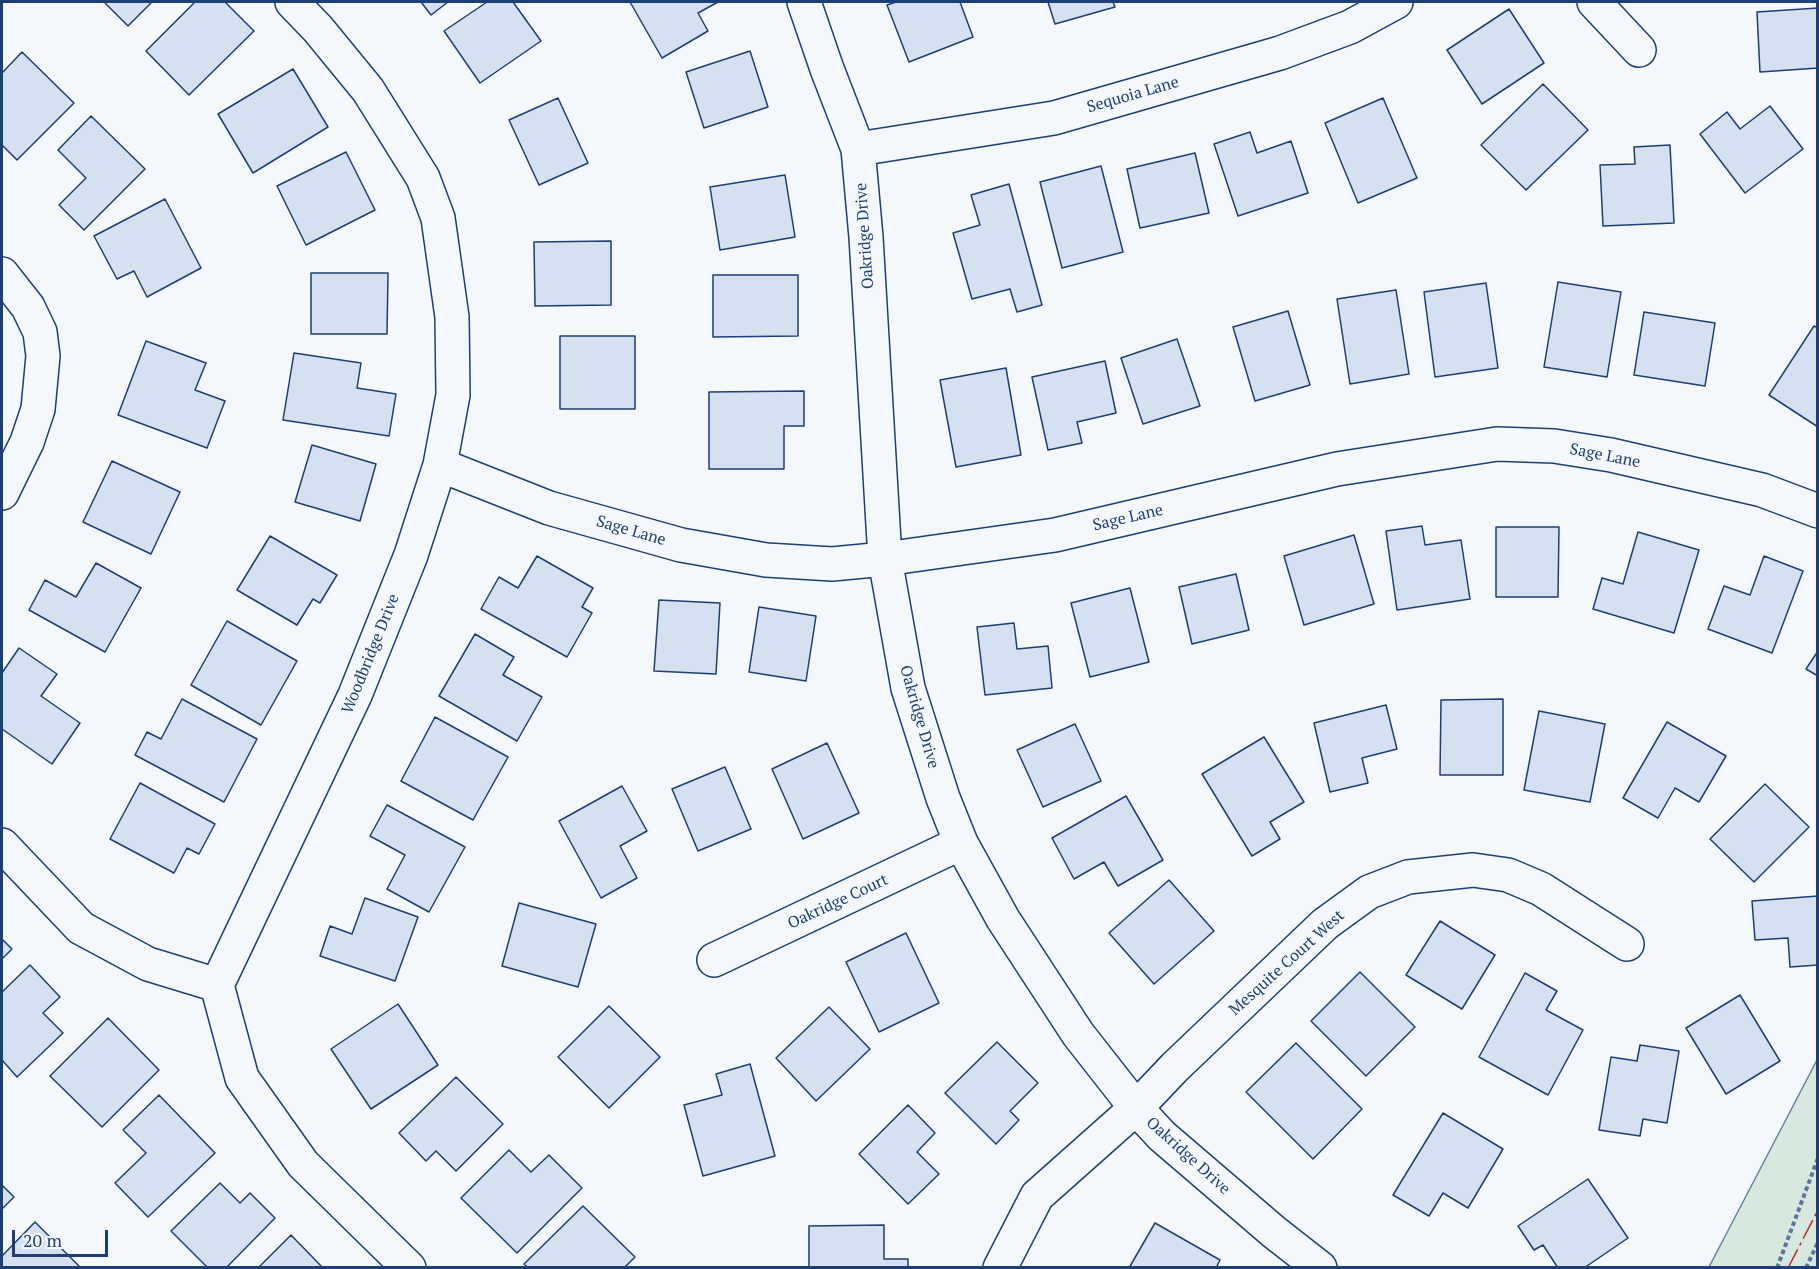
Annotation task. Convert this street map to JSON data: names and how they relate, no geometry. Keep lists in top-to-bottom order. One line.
{"streets":{"street":["Sequoia Lane","Oakridge Drive","Sage Lane","Woodbridge Drive","Oakridge Court","Mesquite Court West"]},"crossings":[["Sequoia Lane","Oakridge Drive"],["Oakridge Drive","Sage Lane"],["Oakridge Drive","Oakridge Court"],["Oakridge Drive","Mesquite Court West"],["Sage Lane","Woodbridge Drive"]],"scale_bar":"20 m"}
